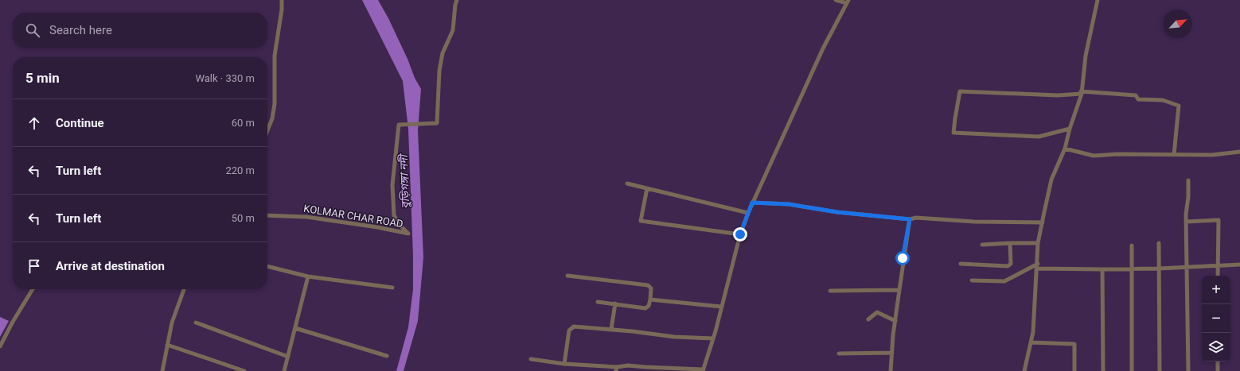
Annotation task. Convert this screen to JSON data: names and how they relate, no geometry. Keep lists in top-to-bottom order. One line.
{"streets":{"street":["KOLMAR CHAR ROAD"]},"water":["বুড়িগঙ্গা নদী"],"north":"top right","page":{"search":"Search here","heading":["5 min","Walk · 330 m"],"list":[["Continue","60 m"],["Turn left","220 m"],["Turn left","50 m"],"Arrive at destination"],"map_buttons":["+","−"]}}
